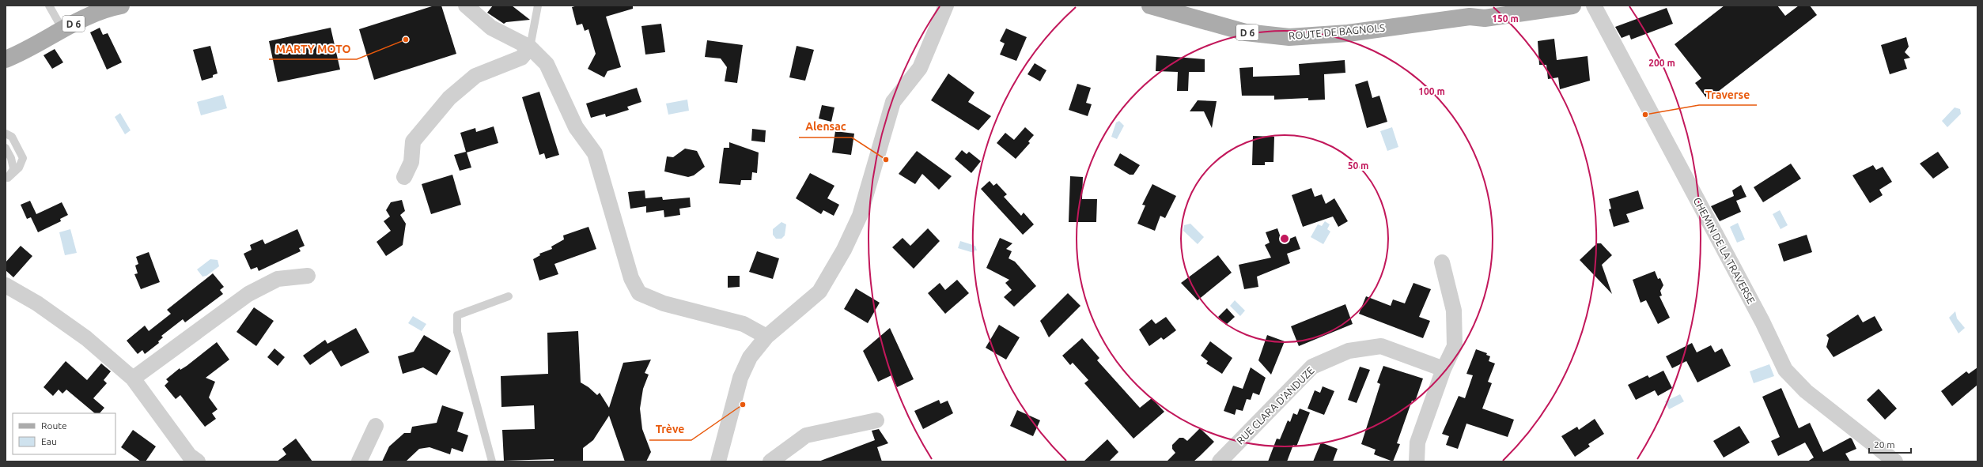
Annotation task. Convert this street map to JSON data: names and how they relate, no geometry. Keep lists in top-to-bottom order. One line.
{"streets":{"main road":["D 6","ROUTE DE BAGNOLS"],"street":["CHEMIN DE LA TRAVERSE","RUE CLARA D'ANDUZE"]},"places":["MARTY MOTO","Traverse","Alensac","Trève"],"legend":["Route","Eau"],"scale_bar":"20 m","rings":["150 m","200 m","100 m","50 m"]}
